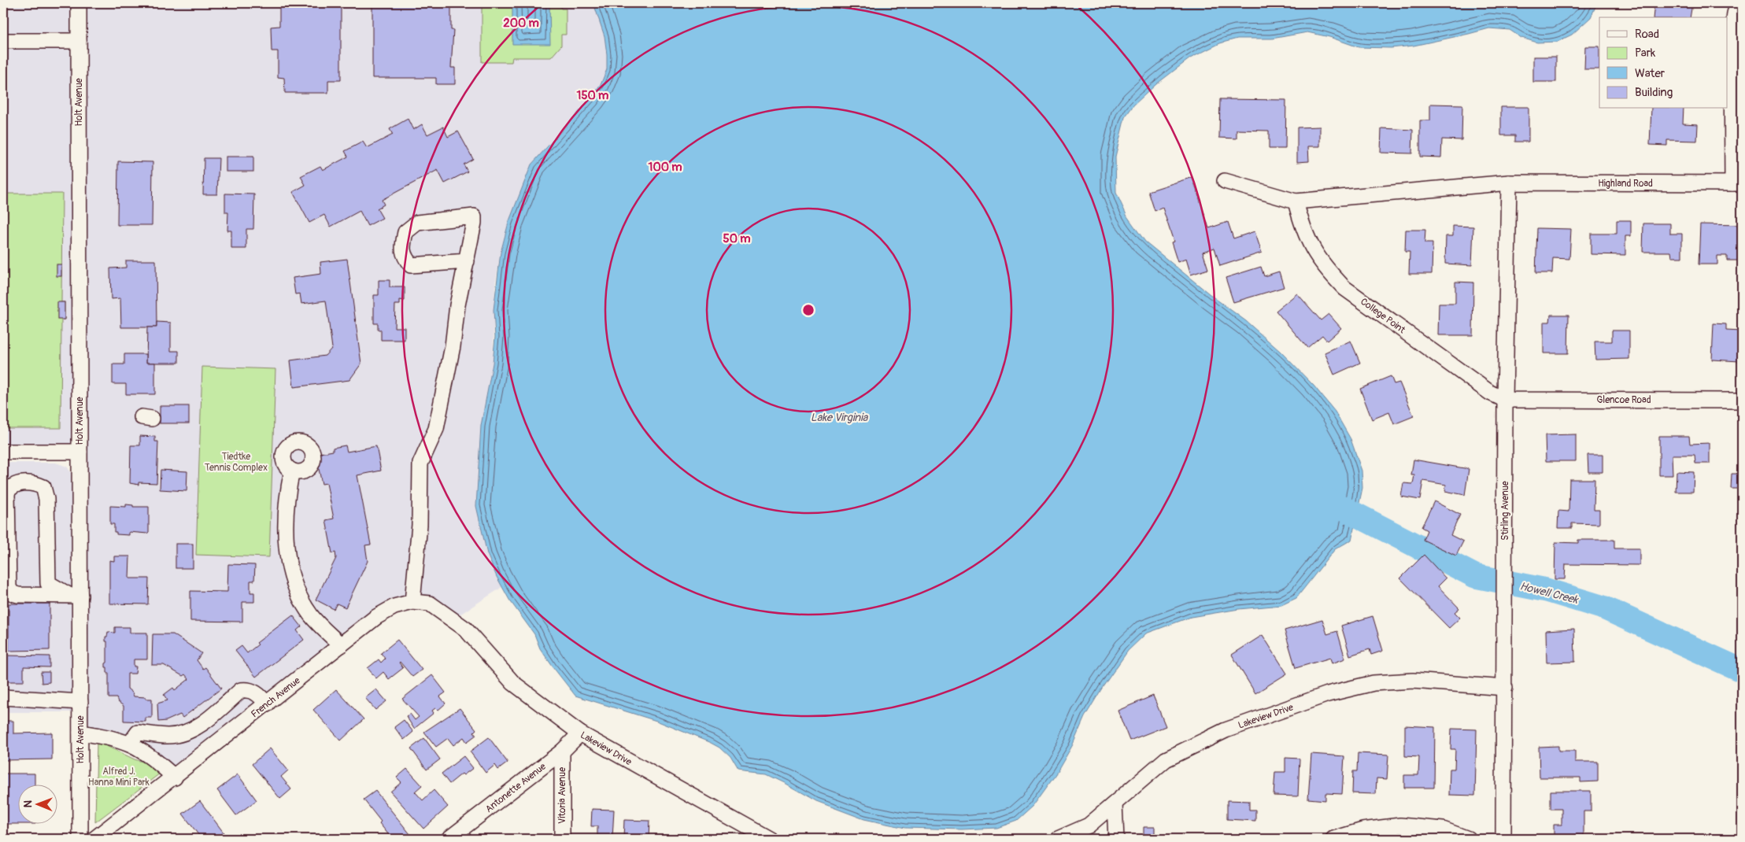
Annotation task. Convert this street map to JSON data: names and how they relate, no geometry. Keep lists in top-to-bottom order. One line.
{"streets":{"street":["Holt Avenue","Highland Road","College Point","Glencoe Road","Stirling Avenue","French Avenue","Lakeview Drive","Antonette Avenue","Vitoria Avenue"]},"crossings":[["Highland Road","Stirling Avenue"],["College Point","Glencoe Road"],["College Point","Stirling Avenue"],["Glencoe Road","Stirling Avenue"],["Stirling Avenue","Lakeview Drive"],["French Avenue","Lakeview Drive"],["Lakeview Drive","Antonette Avenue"],["Antonette Avenue","Vitoria Avenue"]],"water":["Lake Virginia","Howell Creek"],"parks":["Tiedtke Tennis Complex","Alfred J. Hanna Mini Park"],"legend":["Road","Park","Water","Building"],"north":"left","rings":["200 m","150 m","100 m","50 m"]}
